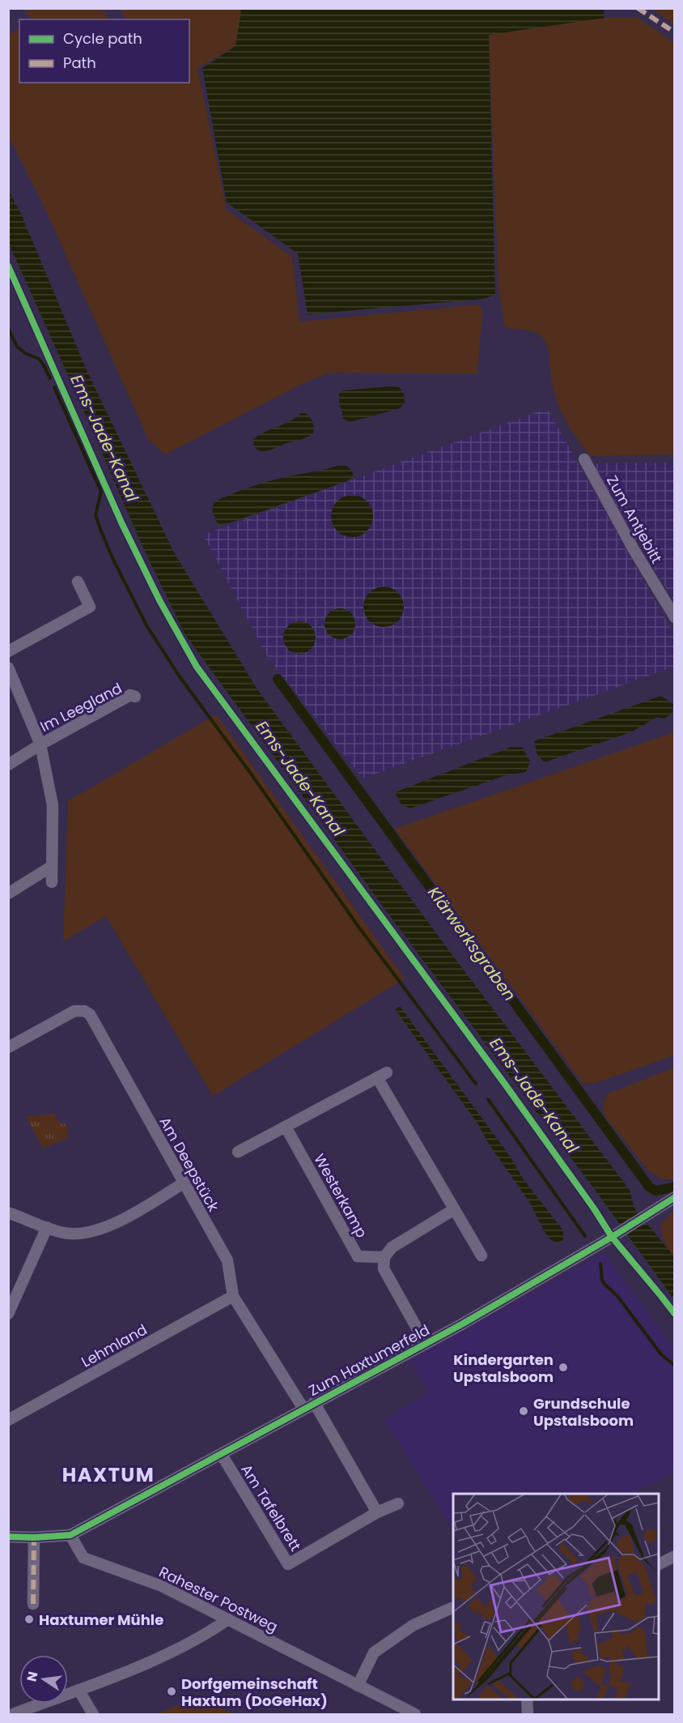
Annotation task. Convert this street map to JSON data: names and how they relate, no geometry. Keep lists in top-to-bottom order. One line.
{"streets":{"street":["Zum Antjebitt","Im Leegland","Am Deepstück","Westerkamp","Lehmland","Zum Haxtumerfeld","Am Tafelbrett","Rahester Postweg"]},"crossings":[["Am Deepstück","Lehmland"],["Am Deepstück","Zum Haxtumerfeld"],["Zum Haxtumerfeld","Am Tafelbrett"],["Zum Haxtumerfeld","Rahester Postweg"]],"districts":["HAXTUM"],"water":["Ems-Jade-Kanal","Klärwerksgraben"],"places":["Kindergarten Upstalsboom","Grundschule Upstalsboom","Haxtumer Mühle","Dorfgemeinschaft Haxtum (DoGeHax)"],"legend":["Cycle path","Path"],"north":"left"}
